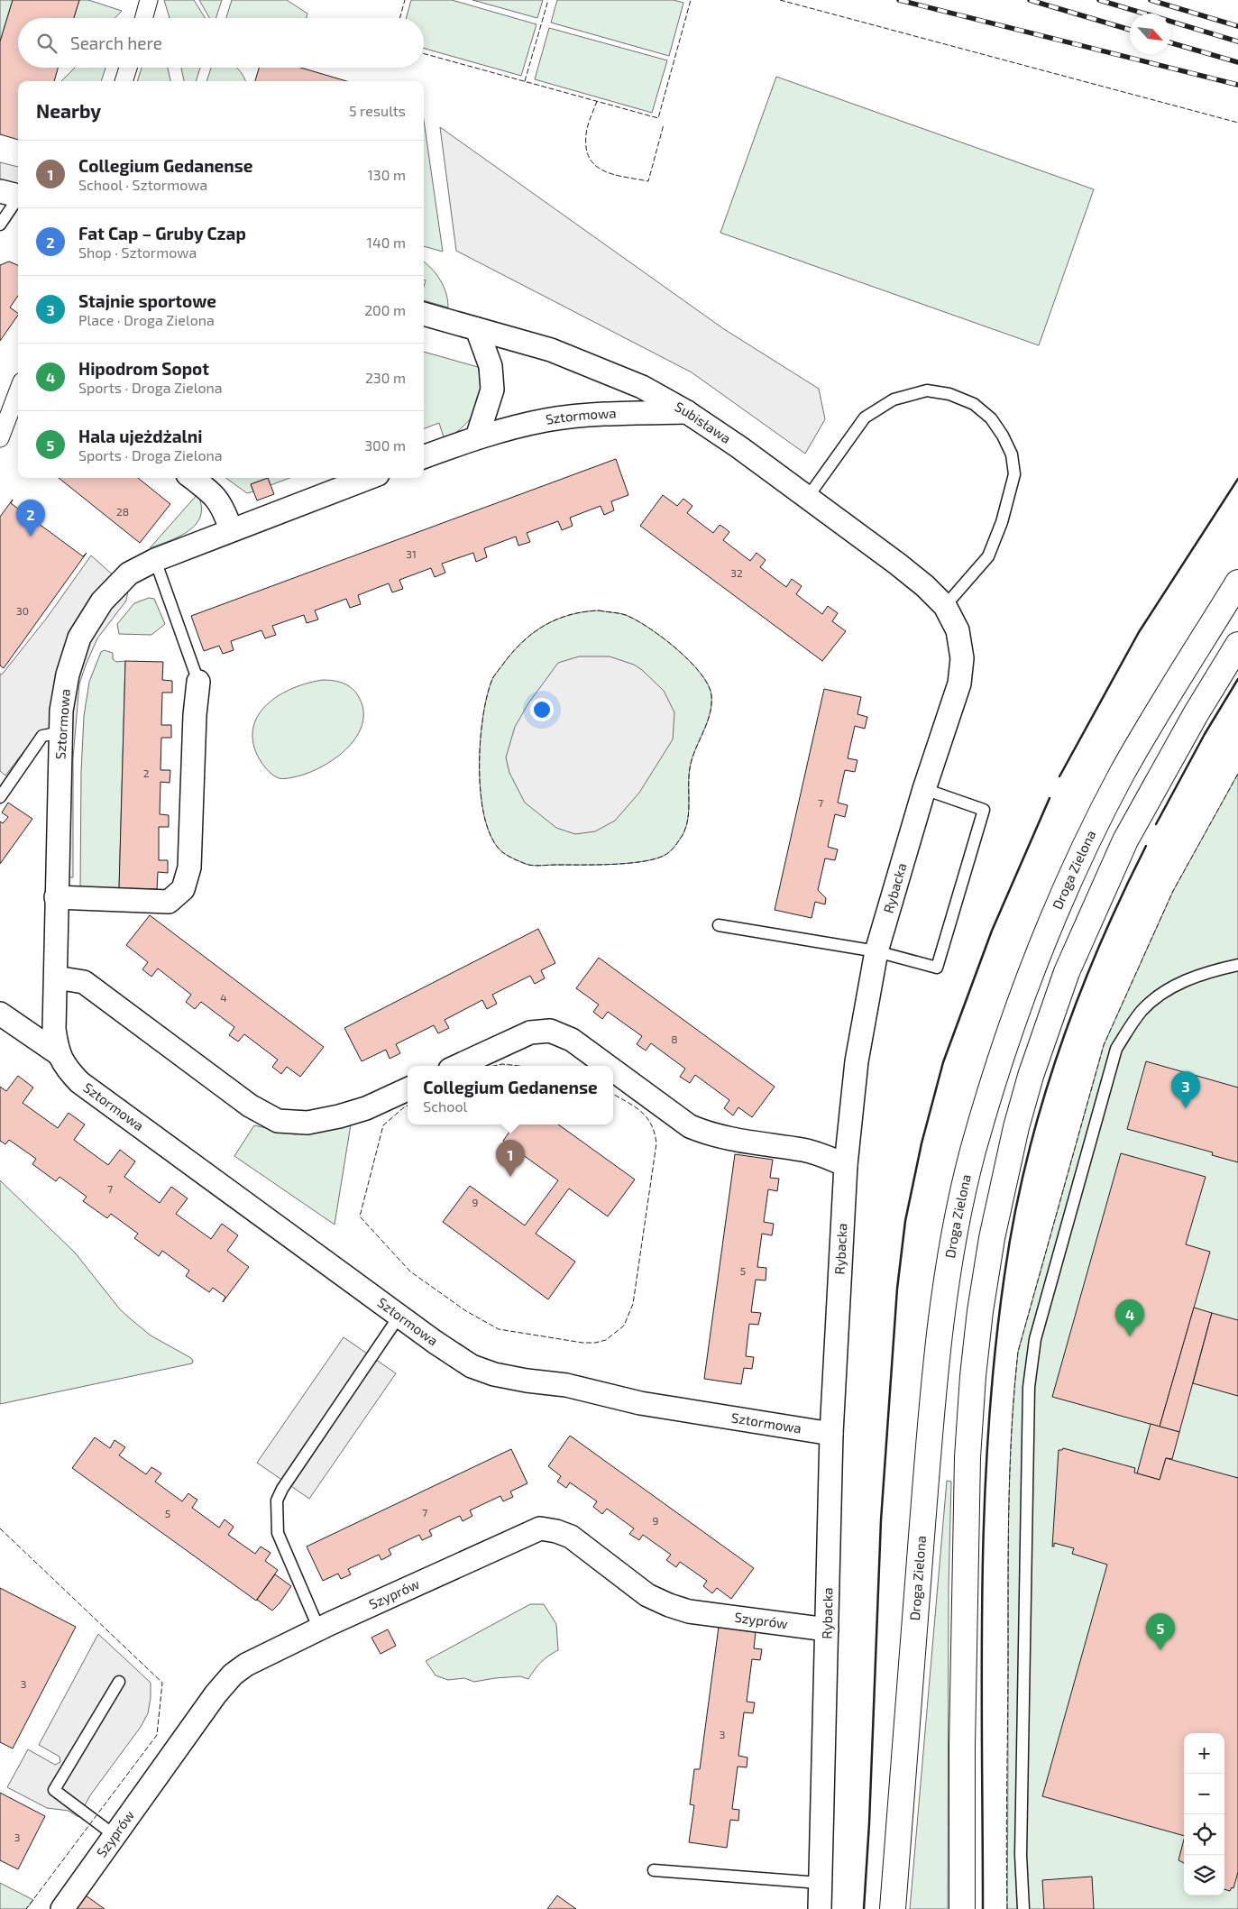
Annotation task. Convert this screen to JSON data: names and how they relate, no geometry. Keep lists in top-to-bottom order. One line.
{"streets":{"street":["Sztormowa","Subisława","Droga Zielona","Rybacka","Szyprów"]},"crossings":[["Sztormowa","Subisława"],["Sztormowa","Rybacka"],["Subisława","Rybacka"],["Rybacka","Szyprów"]],"house_numbers":["28","31","32","30","2","7","4","8","7","9","5","7","5","9","3","3","3"],"north":"bottom right","page":{"search":"Search here","heading":["Nearby","5 results"],"list":[{"mark":"1","name":"Collegium Gedanense","note":"School · Sztormowa","value":"130 m"},{"mark":"2","name":"Fat Cap – Gruby Czap","note":"Shop · Sztormowa","value":"140 m"},{"mark":"3","name":"Stajnie sportowe","note":"Place · Droga Zielona","value":"200 m"},{"mark":"4","name":"Hipodrom Sopot","note":"Sports · Droga Zielona","value":"230 m"},{"mark":"5","name":"Hala ujeżdżalni","note":"Sports · Droga Zielona","value":"300 m"}],"pins":["2","3","1","4","5"],"popup":["Collegium Gedanense","School"],"map_buttons":["+","−"]}}
